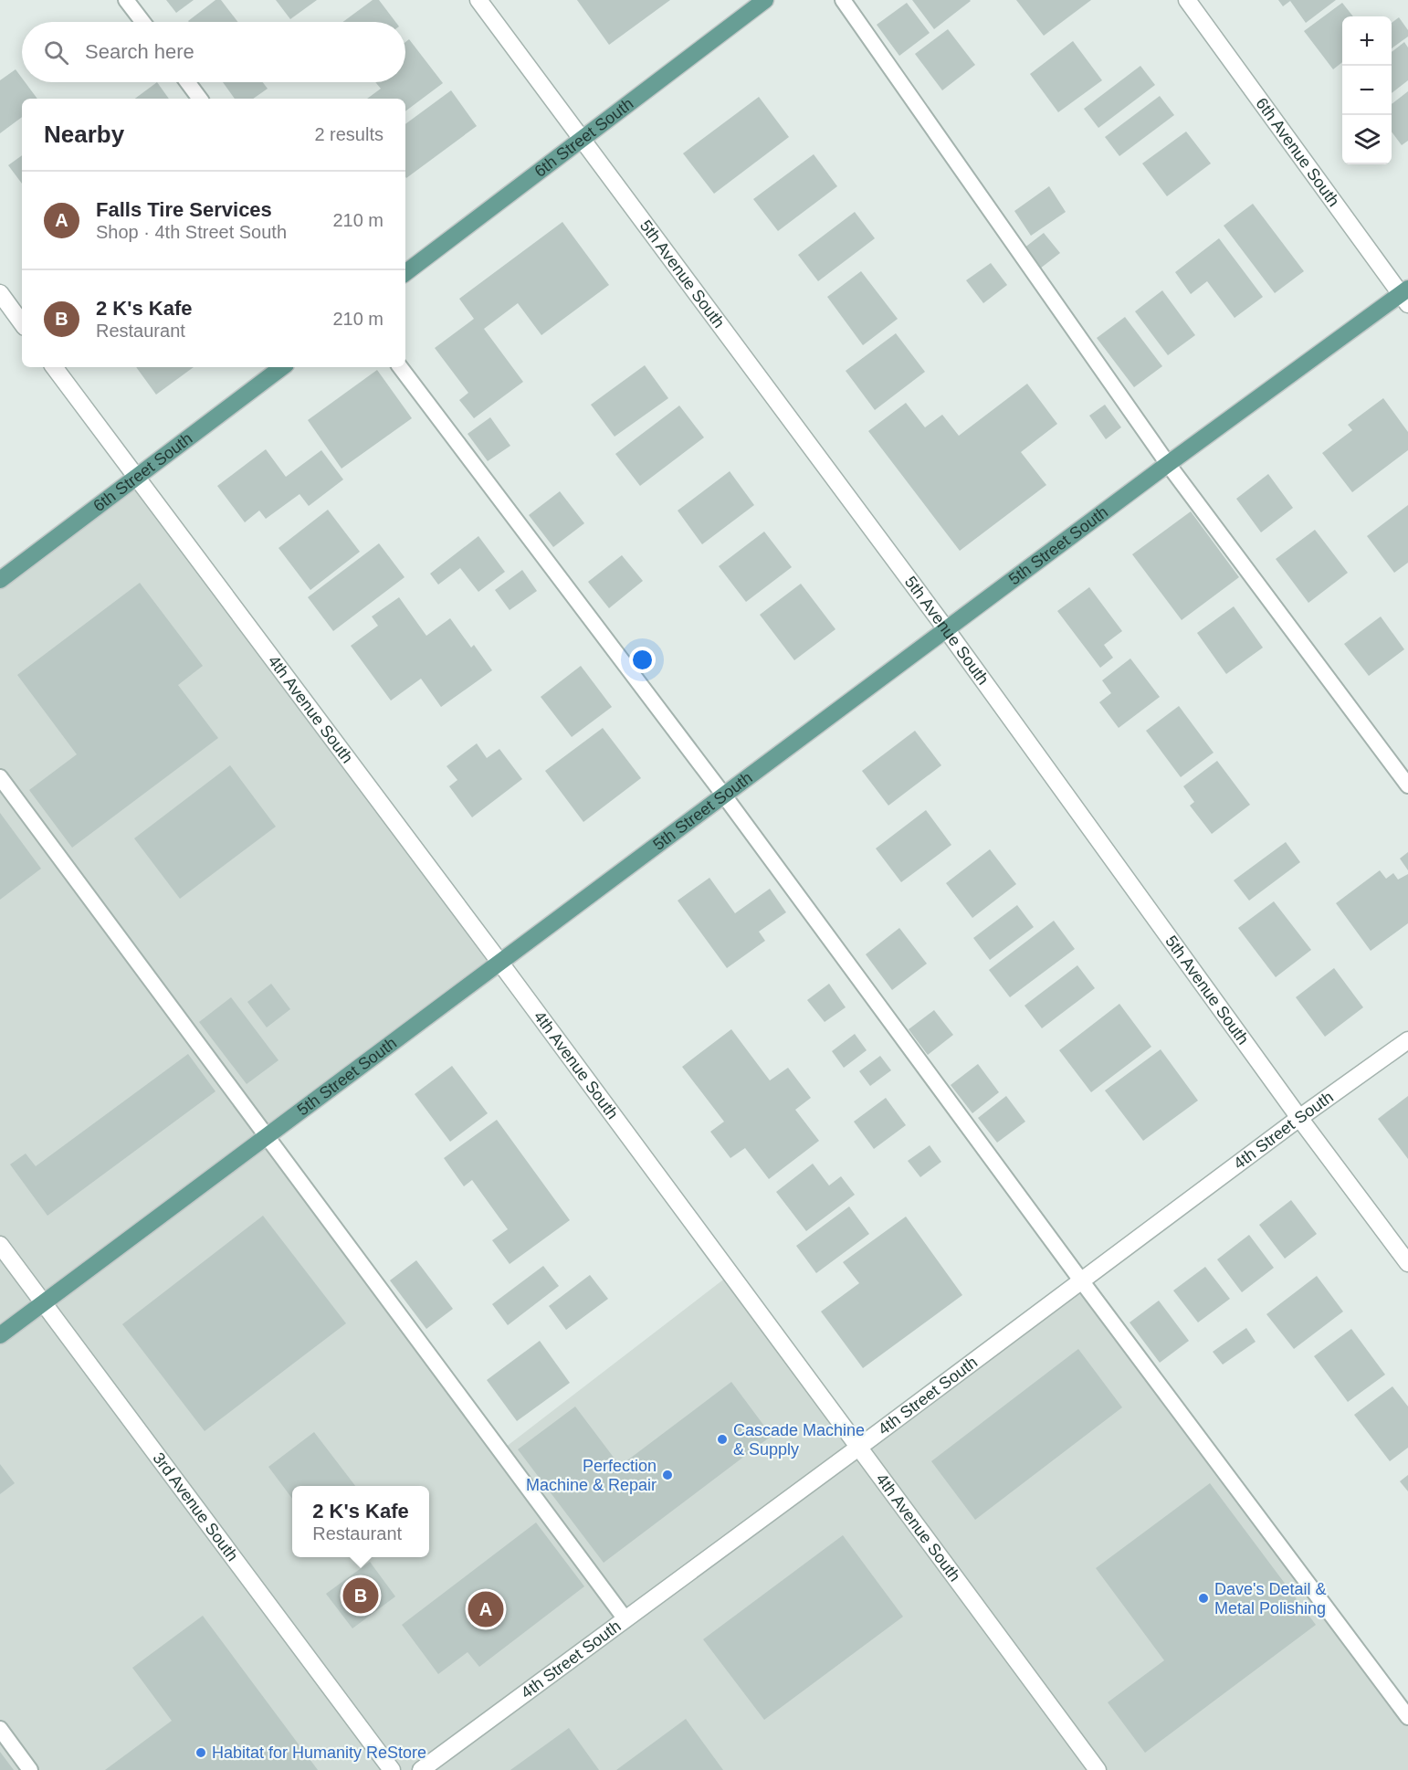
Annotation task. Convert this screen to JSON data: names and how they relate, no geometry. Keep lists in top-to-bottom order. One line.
{"streets":{"main road":["6th Street South","5th Street South"],"street":["6th Avenue South","5th Avenue South","4th Avenue South","4th Street South","3rd Avenue South"]},"crossings":[["6th Street South","5th Avenue South"],["6th Street South","4th Avenue South"],["6th Avenue South","5th Street South"],["5th Avenue South","5th Street South"],["5th Avenue South","4th Street South"],["5th Street South","4th Avenue South"],["5th Street South","3rd Avenue South"],["4th Avenue South","4th Street South"]],"places":["Cascade Machine & Supply","Perfection Machine & Repair","Dave's Detail & Metal Polishing","Habitat for Humanity ReStore"],"page":{"map_buttons":["+","−"],"search":"Search here","heading":["Nearby","2 results"],"list":[{"mark":"A","name":"Falls Tire Services","note":"Shop · 4th Street South","value":"210 m"},{"mark":"B","name":"2 K's Kafe","note":"Restaurant","value":"210 m"}],"popup":["2 K's Kafe","Restaurant"],"pins":["B","A"]}}
